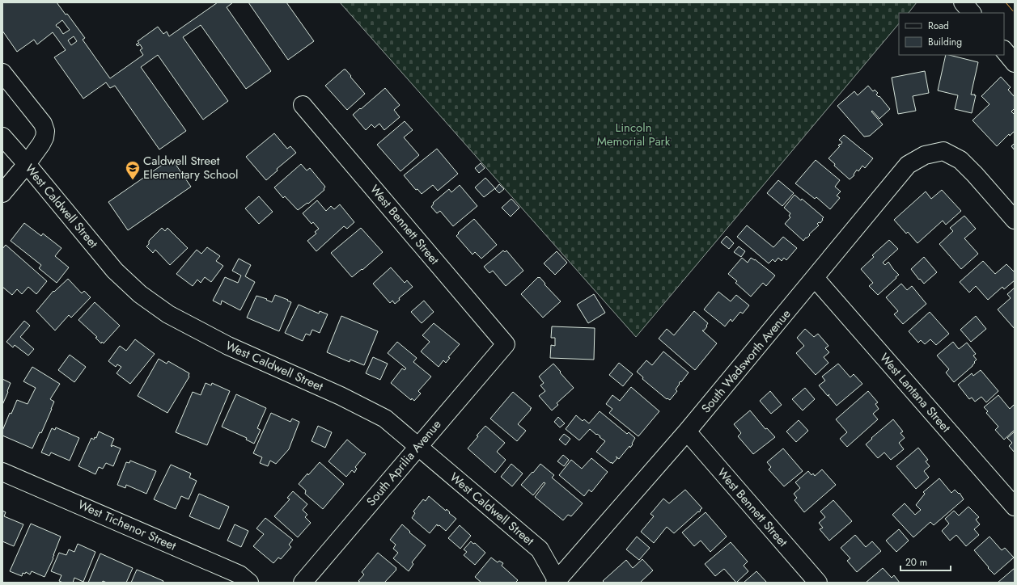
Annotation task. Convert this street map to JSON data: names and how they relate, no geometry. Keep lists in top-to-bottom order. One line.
{"streets":{"street":["West Caldwell Street","West Bennett Street","South Wadsworth Avenue","West Lantana Street","South Aprilia Avenue","West Tichenor Street"]},"crossings":[["West Caldwell Street","South Wadsworth Avenue"],["West Caldwell Street","South Aprilia Avenue"],["West Bennett Street","South Wadsworth Avenue"],["West Bennett Street","South Aprilia Avenue"],["South Wadsworth Avenue","West Lantana Street"]],"parks":["Lincoln Memorial Park"],"places":{"school or university":["Caldwell Street Elementary School"]},"legend":["Road","Building"],"scale_bar":"20 m"}
